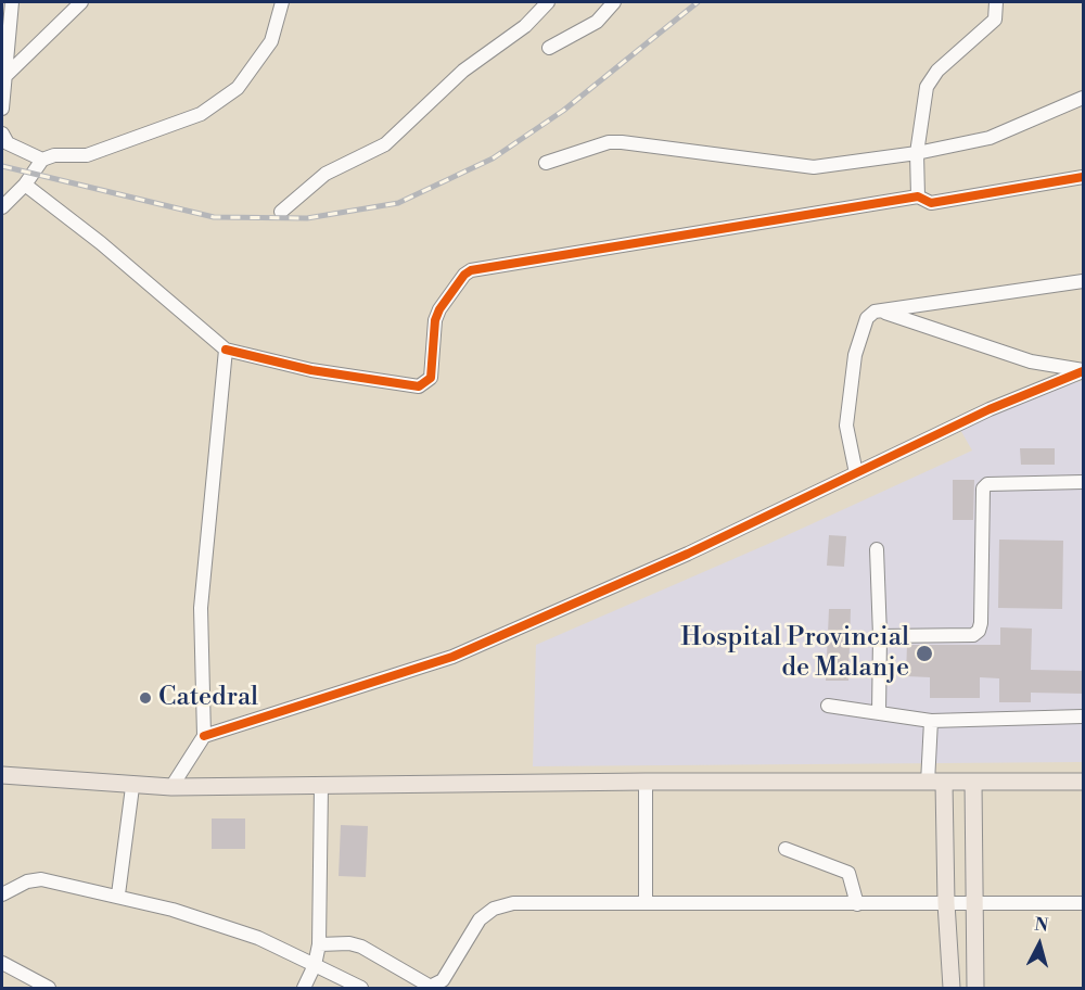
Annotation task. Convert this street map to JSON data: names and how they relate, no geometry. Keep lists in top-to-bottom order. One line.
{"places":["Hospital Provincial de Malanje","Catedral"],"north":"top"}
